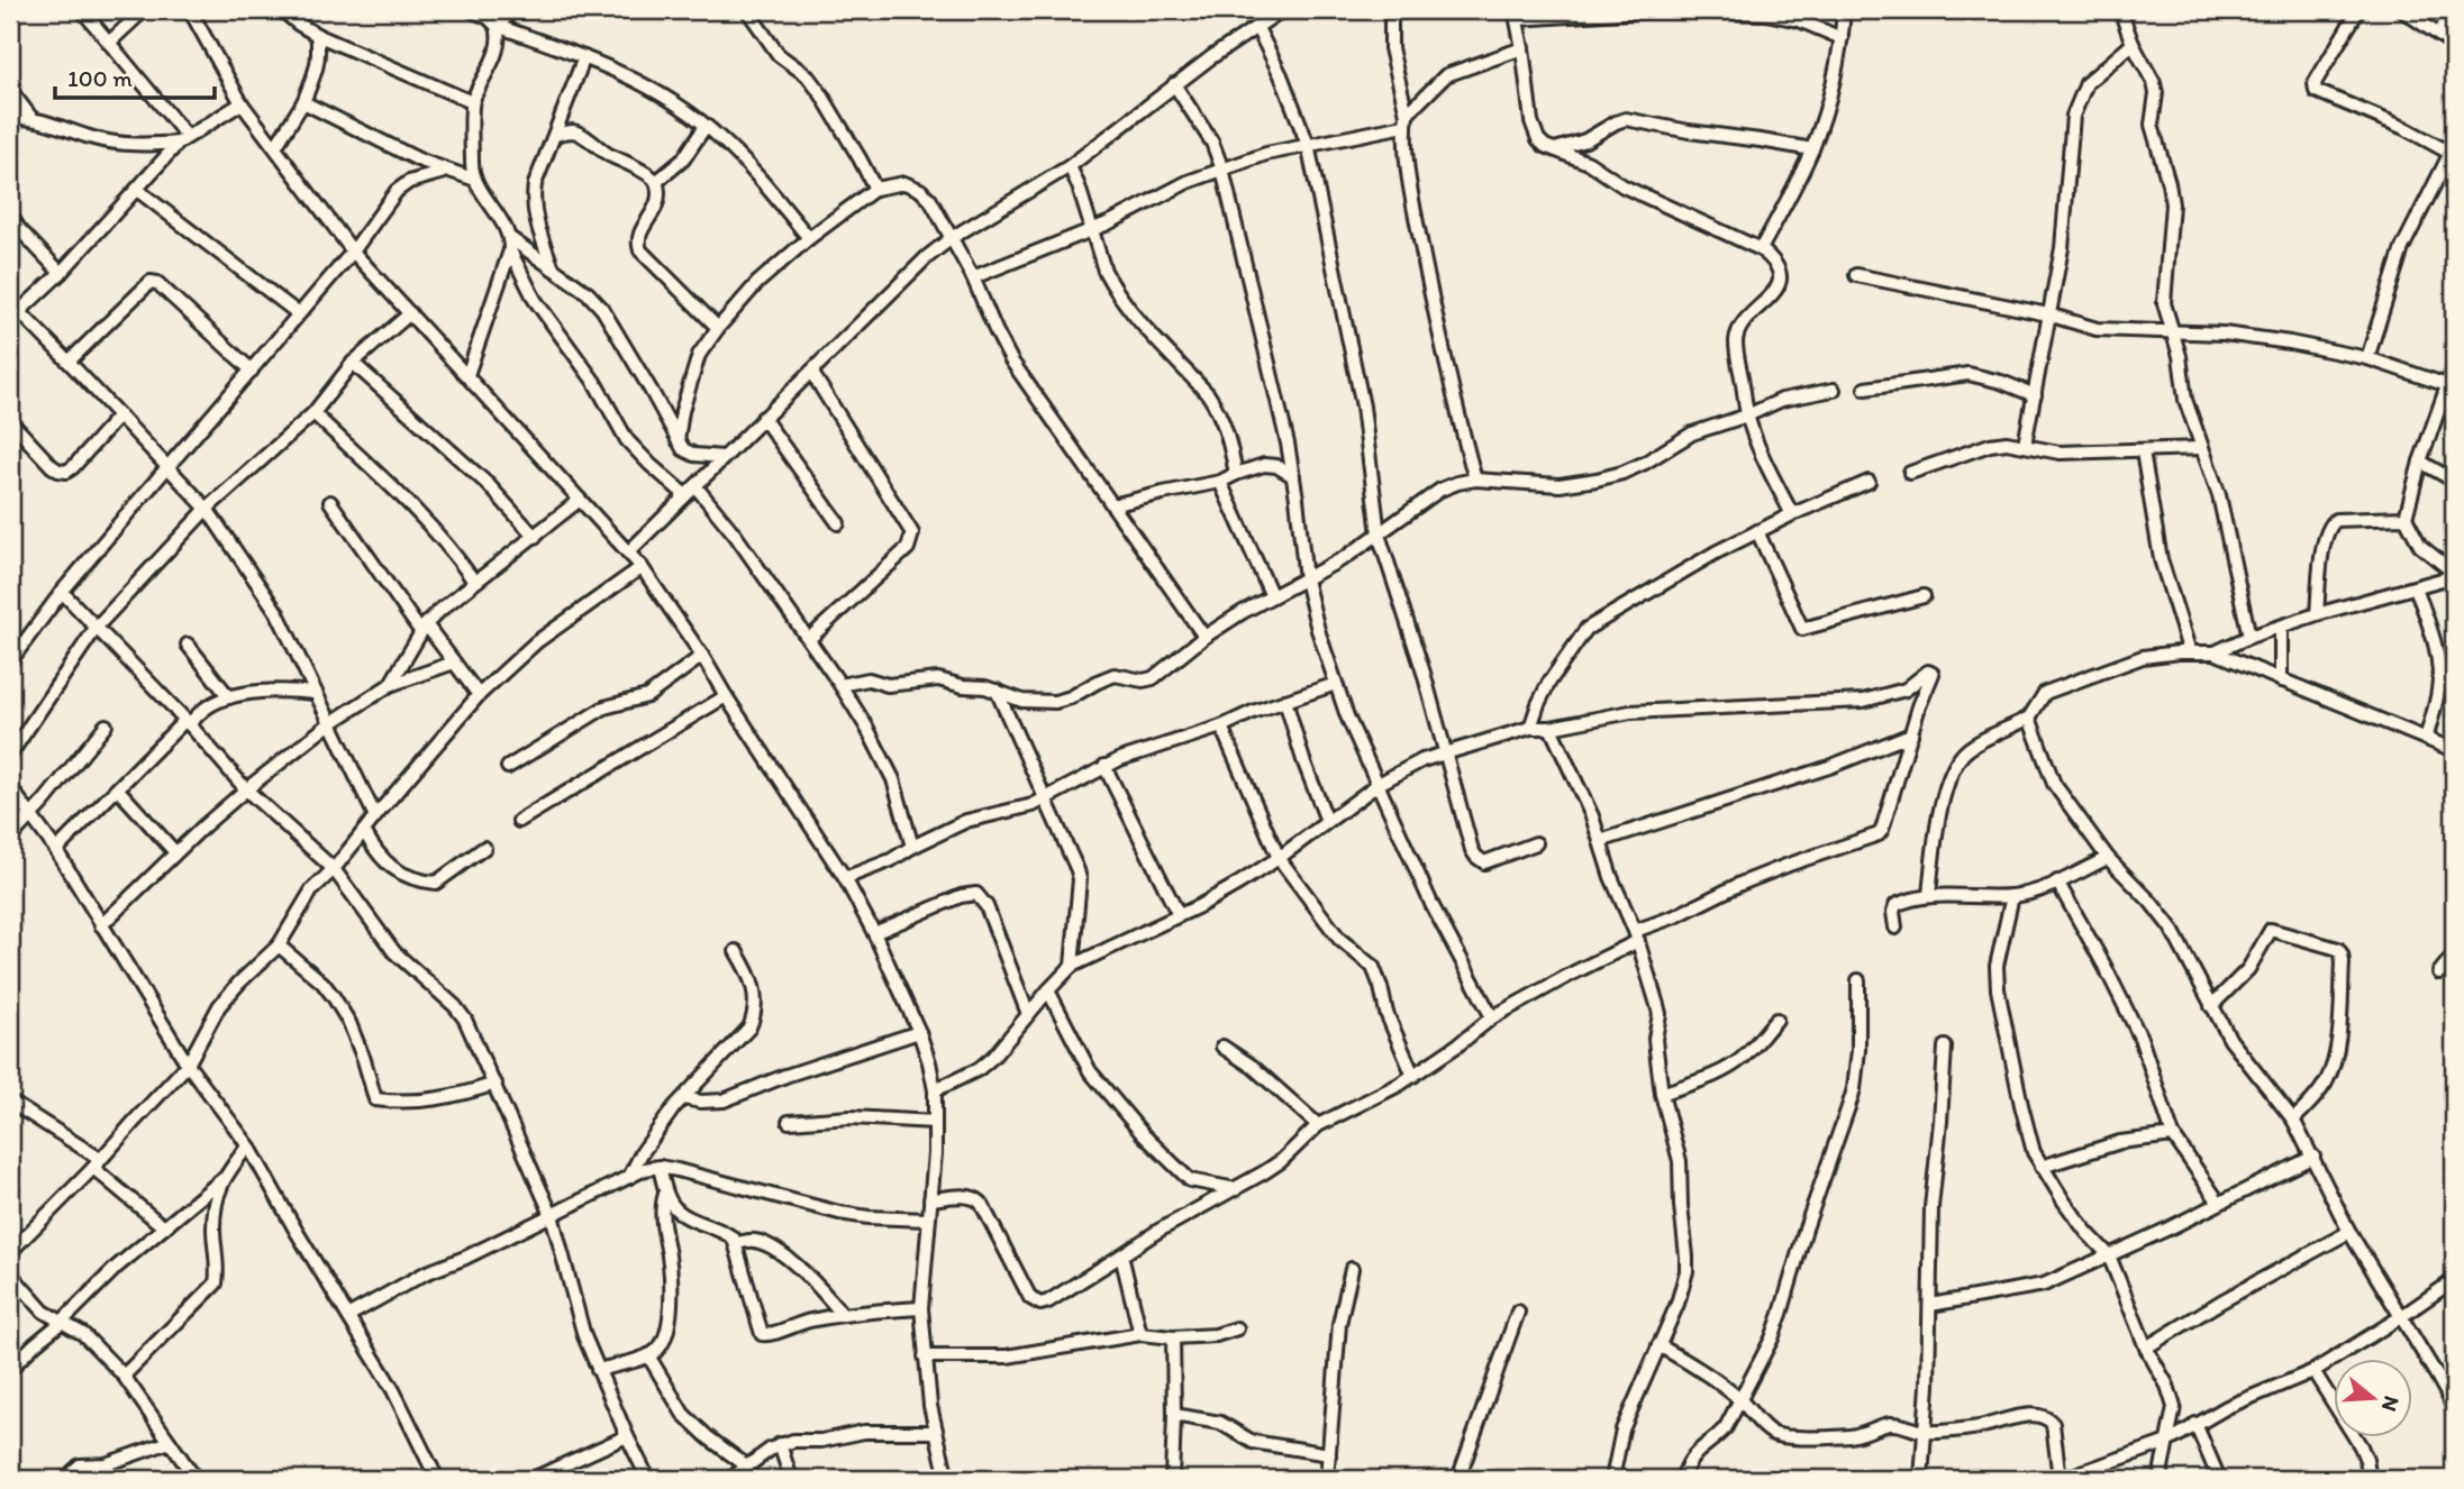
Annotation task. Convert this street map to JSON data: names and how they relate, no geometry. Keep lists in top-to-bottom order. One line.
{"scale_bar":"100 m","north":"right"}
